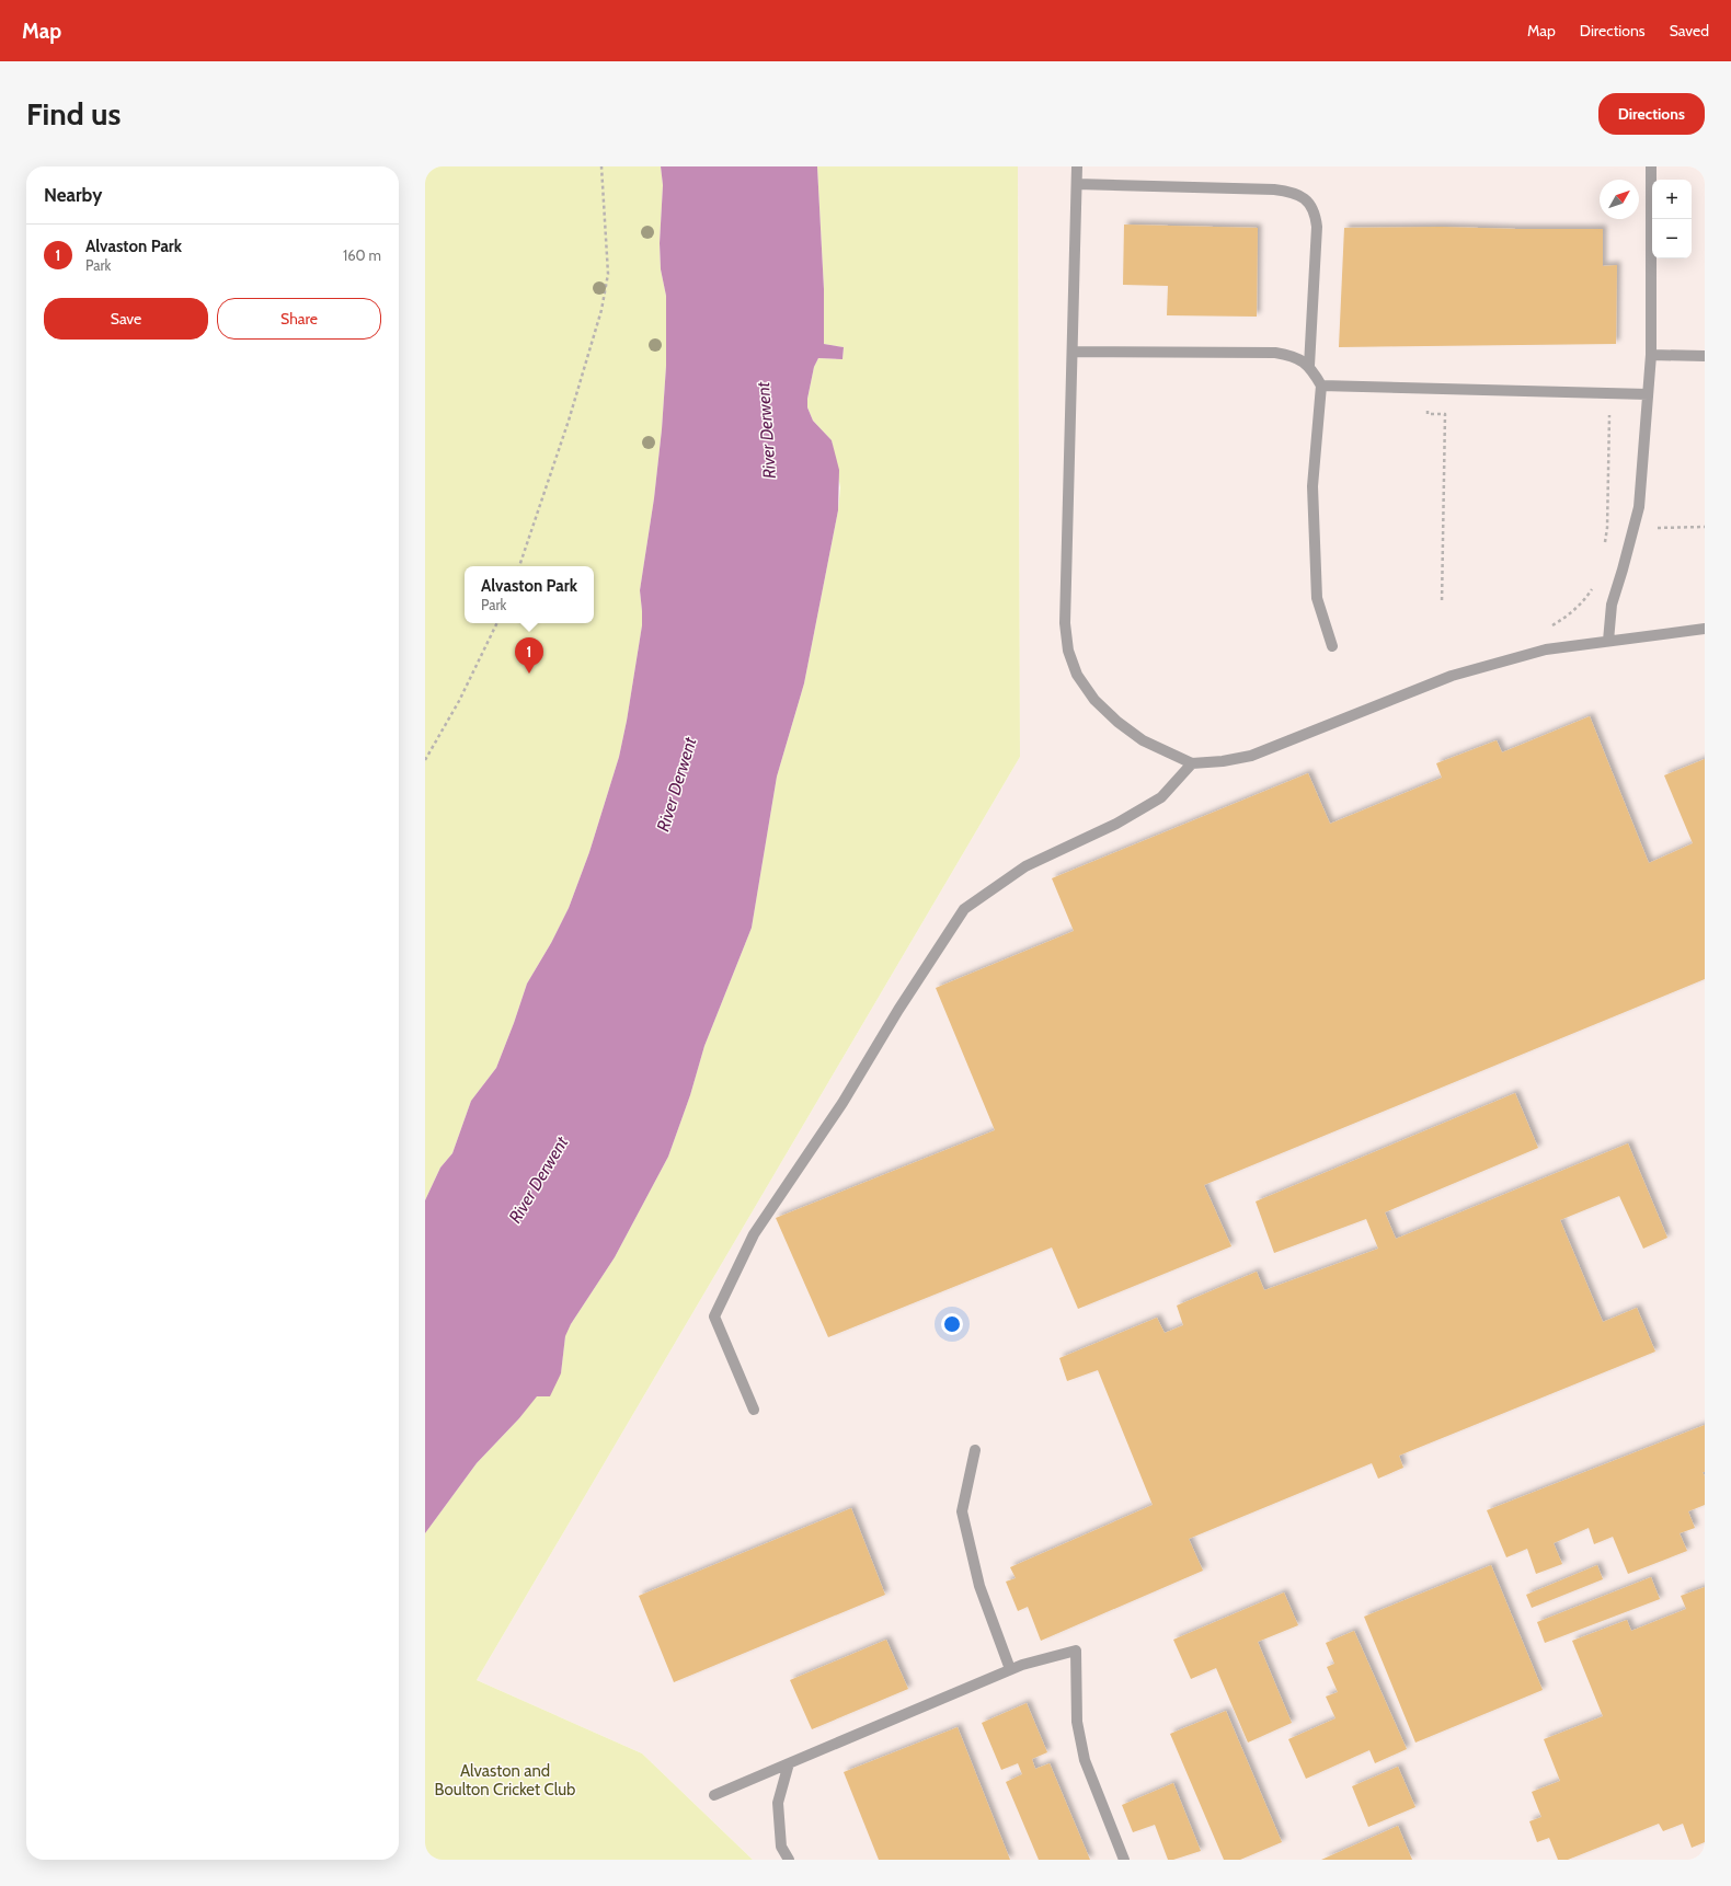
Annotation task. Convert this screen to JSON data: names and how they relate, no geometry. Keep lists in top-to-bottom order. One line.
{"water":["River Derwent"],"parks":["Alvaston and Boulton Cricket Club"],"north":"top right","page":{"header":"Map","nav":["Map","Directions","Saved"],"buttons":["Directions",["Save","Share"]],"title":"Find us","heading":"Nearby","map_buttons":["+","−"],"list":[{"mark":"1","name":"Alvaston Park","note":"Park","value":"160 m"}],"popup":["Alvaston Park","Park"],"pins":"1"}}
